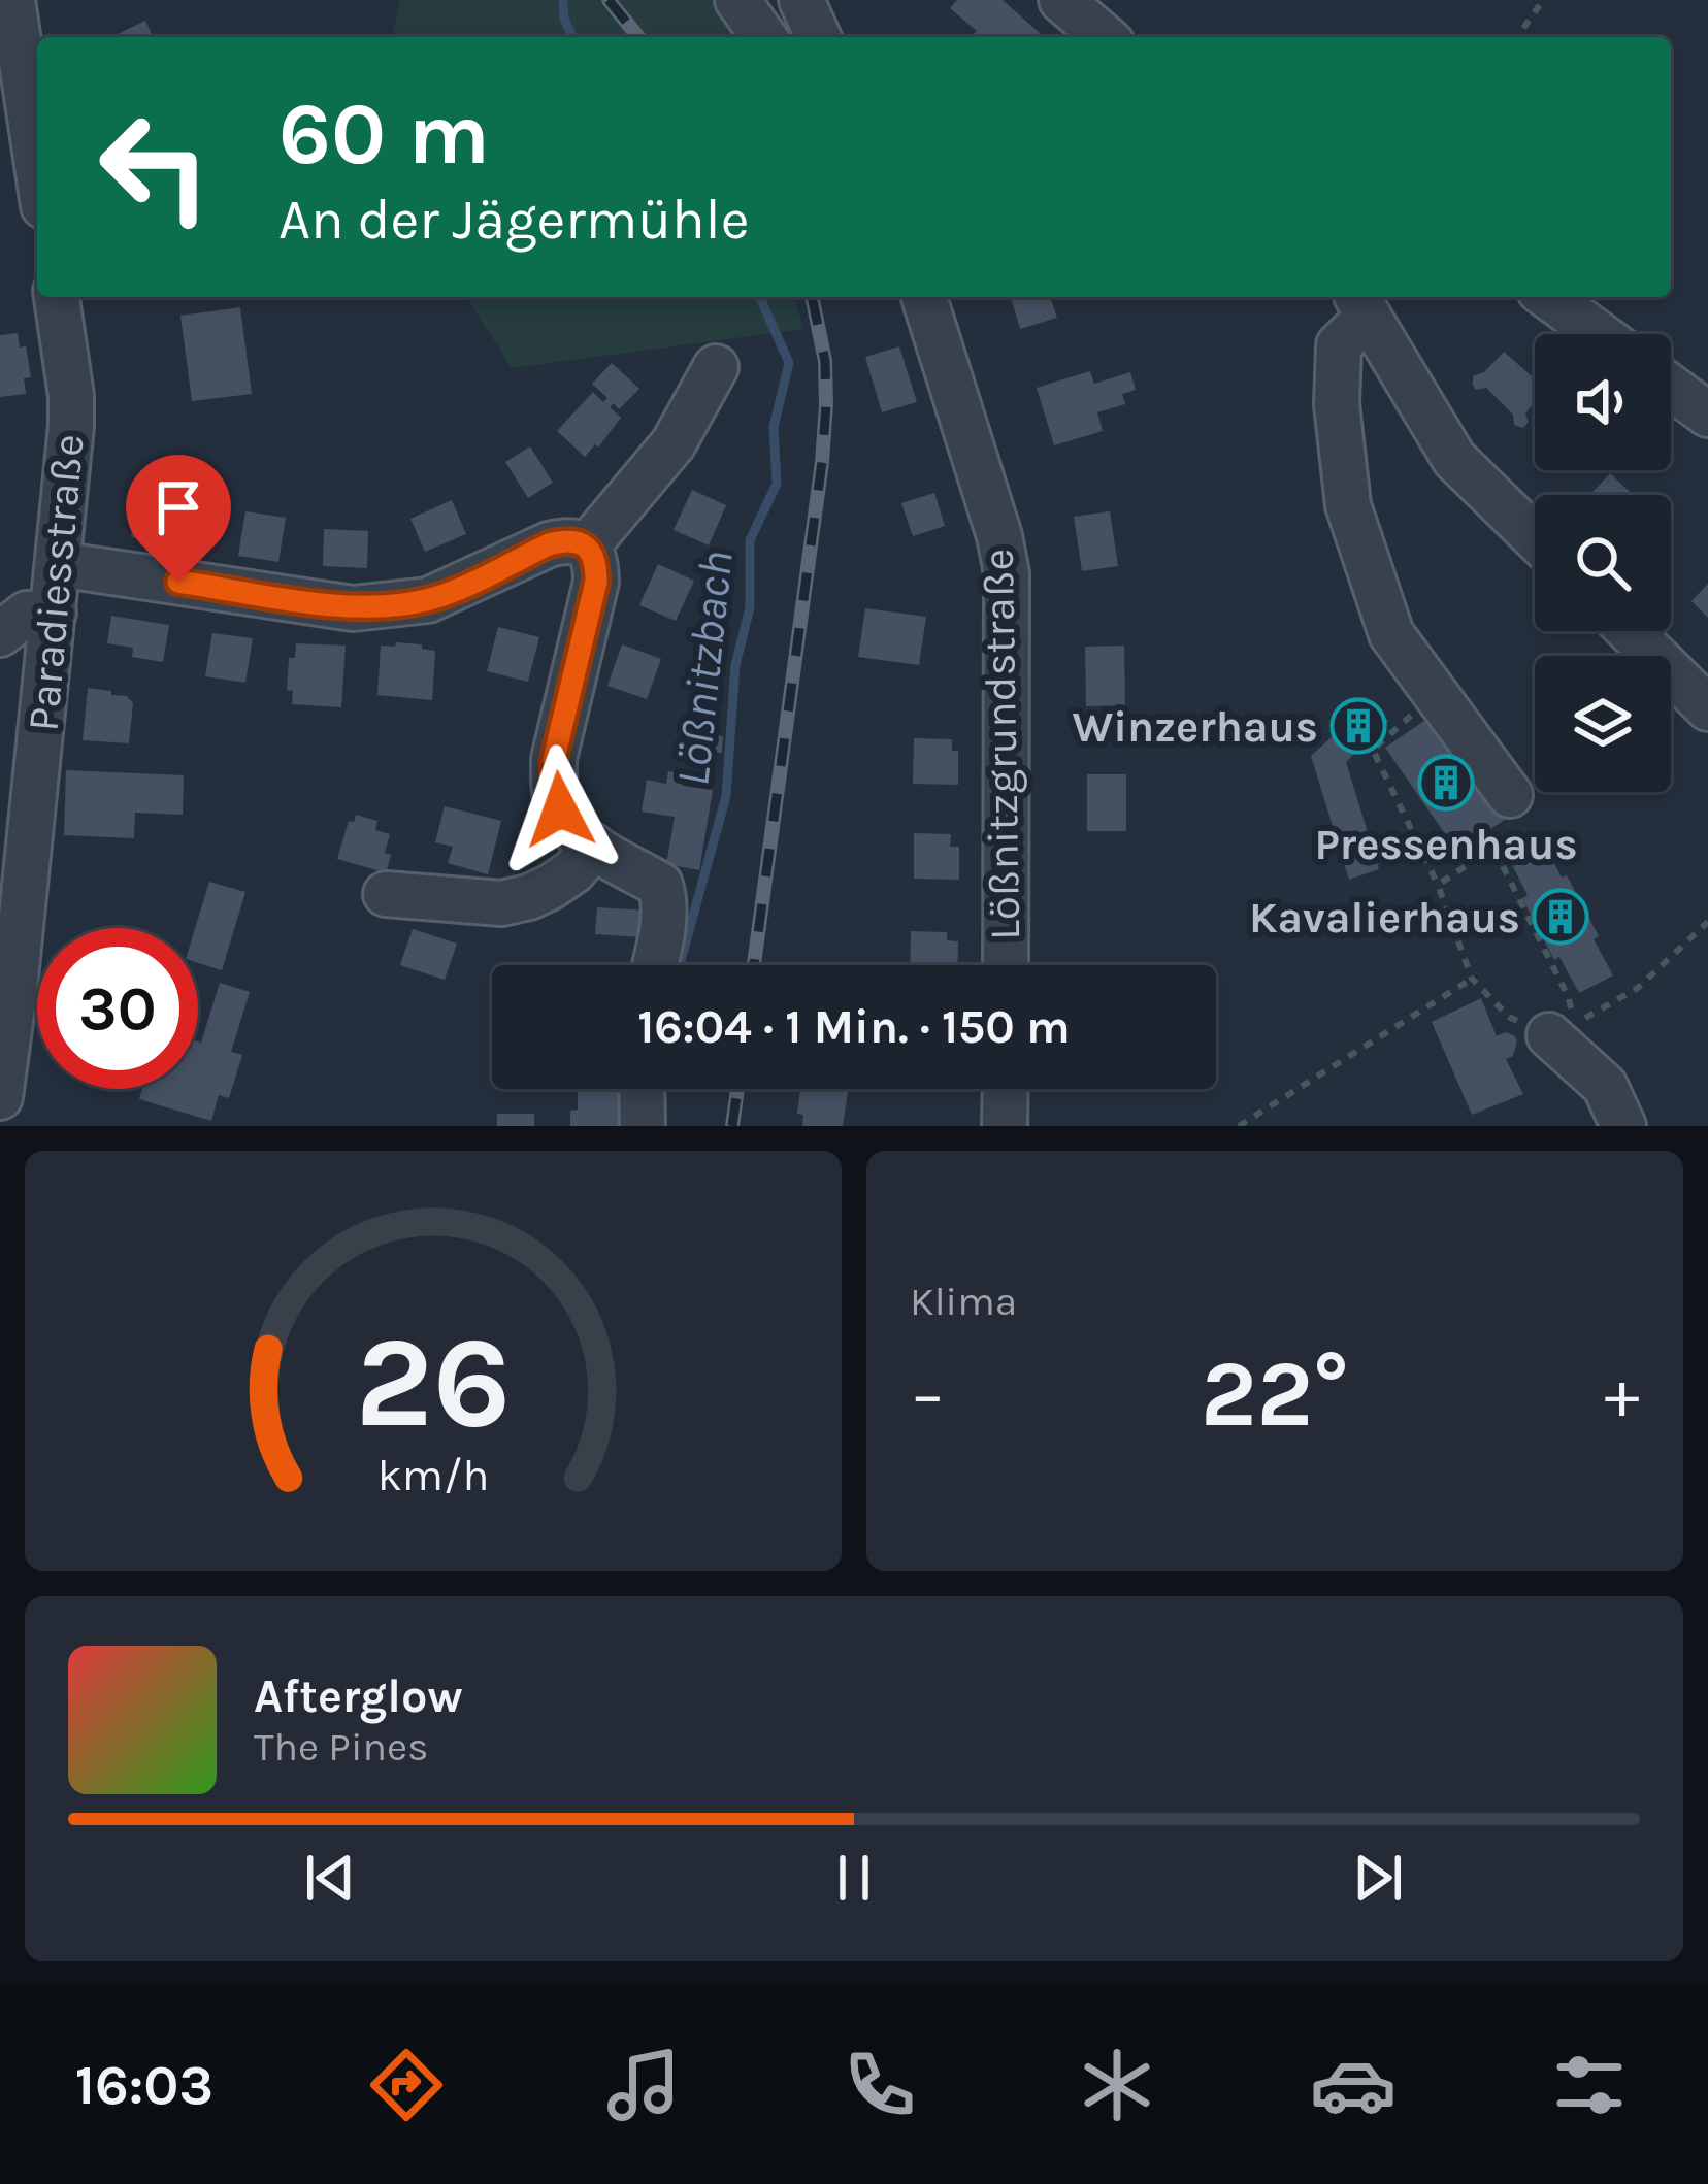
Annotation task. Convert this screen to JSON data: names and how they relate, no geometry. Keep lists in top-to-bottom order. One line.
{"streets":{"street":["Paradiesstraße","Lößnitzgrundstraße"]},"water":["Lößnitzbach"],"places":{"building":["Winzerhaus","Pressenhaus","Kavalierhaus"]},"page":{"turn":["60 m","An der Jägermühle"],"limit":"30","trip":"16:04 · 1 Min. · 150 m","tile":"Klima","heat":["−","22°","+"],"song":["Afterglow","The Pines"],"tabs":"16:03","gauge":["26","km/h"]}}
